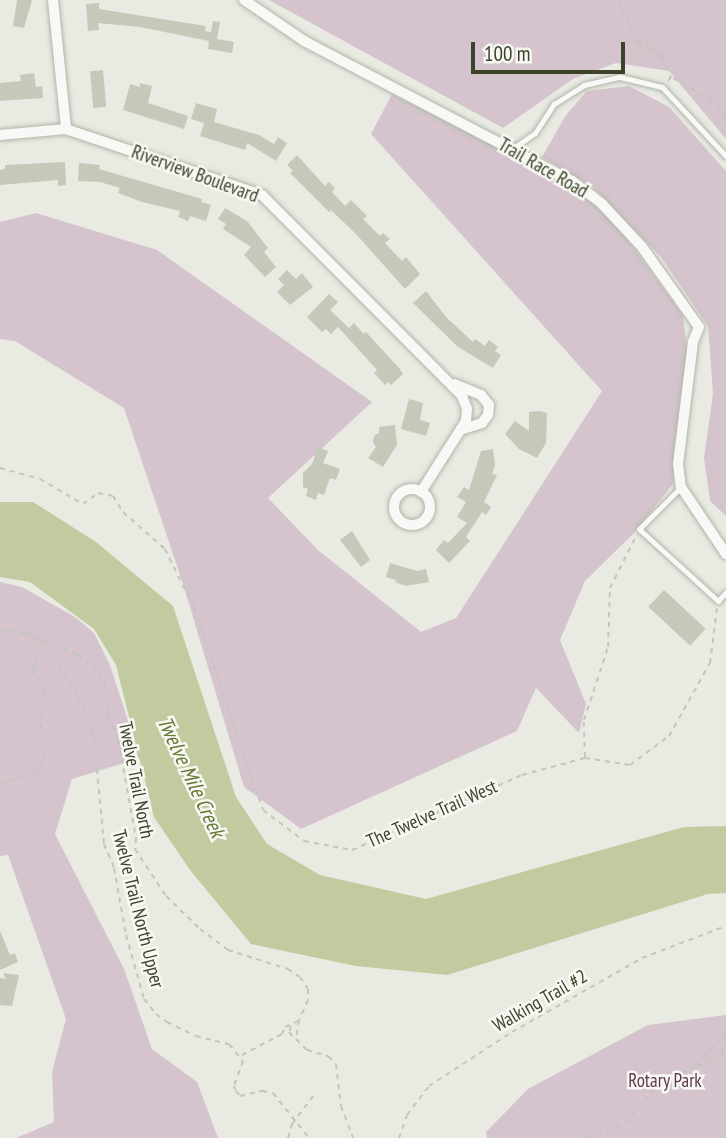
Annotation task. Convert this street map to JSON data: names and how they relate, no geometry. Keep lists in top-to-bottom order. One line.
{"streets":{"street":["Trail Race Road","Riverview Boulevard"],"path":["Twelve Trail North","The Twelve Trail West","Twelve Trail North Upper","Walking Trail #2"]},"crossings":[["Twelve Trail North","Twelve Trail North Upper"]],"water":["Twelve Mile Creek"],"parks":["Rotary Park"],"scale_bar":"100 m"}
